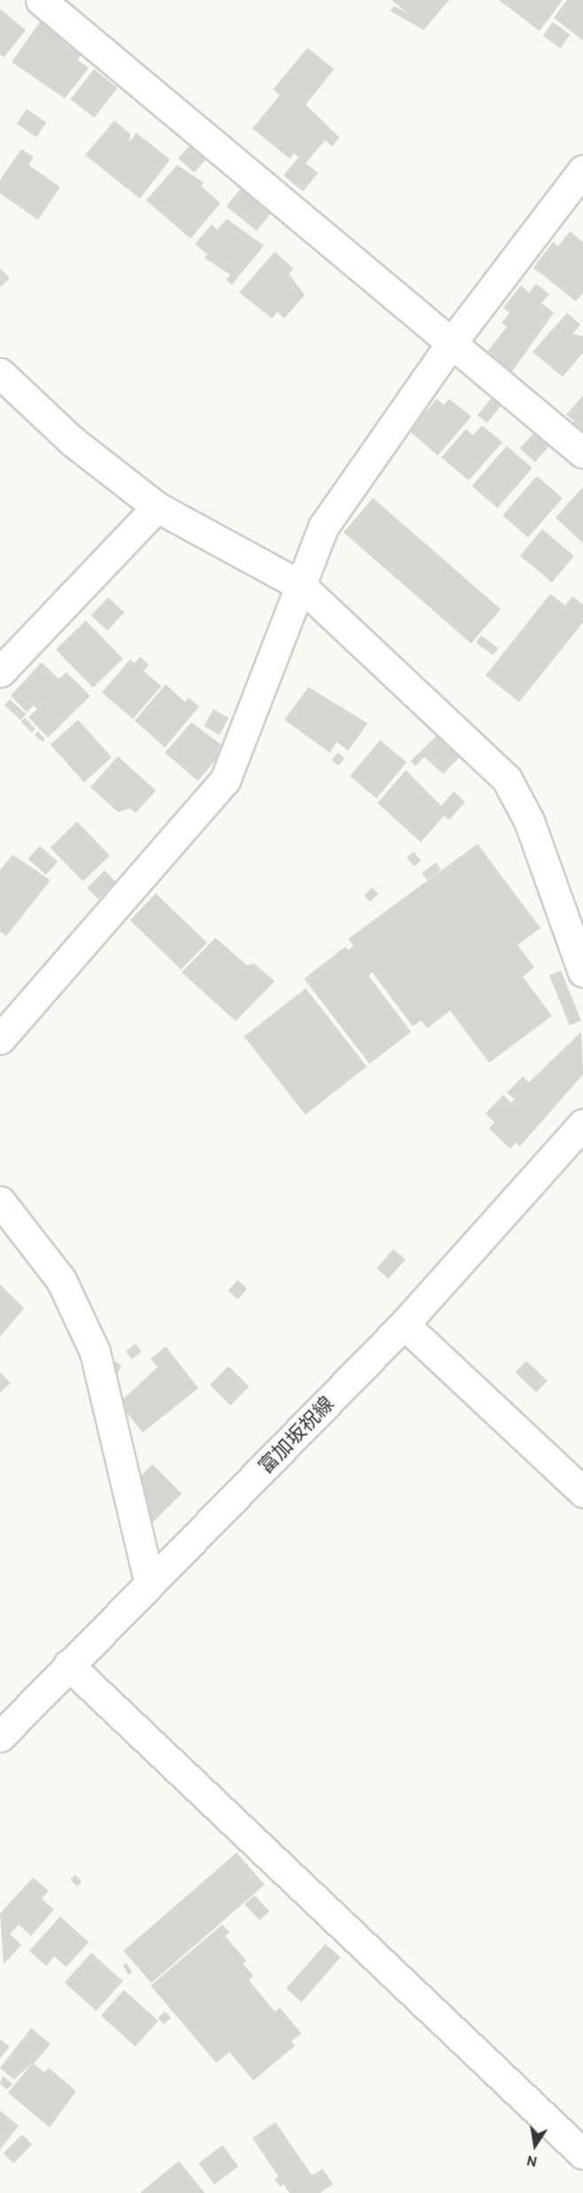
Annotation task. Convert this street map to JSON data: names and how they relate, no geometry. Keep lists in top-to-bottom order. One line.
{"streets":{"street":["富加坂祝線"]},"north":"bottom"}
